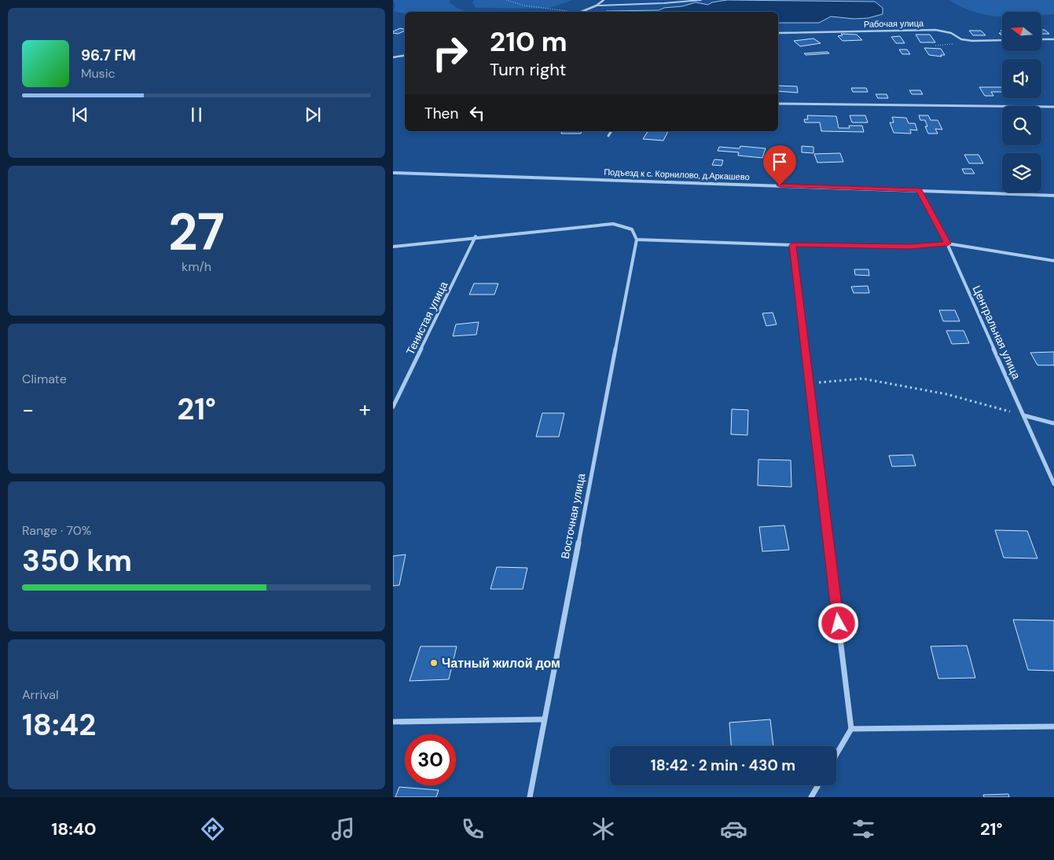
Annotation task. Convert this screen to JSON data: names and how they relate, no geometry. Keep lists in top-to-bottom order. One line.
{"streets":{"street":["Рабочая улица","Подъезд к с. Корнилово, д.Аркашево","Тенистая улица","Центральная улица","Восточная улица"]},"crossings":[["Подъезд к с. Корнилово, д.Аркашево","Центральная улица"]],"places":["Чатный жилой дом"],"north":"left","page":{"turn":["210 m","Turn right"],"song":["96.7 FM","Music"],"then":"Then","tile":[["27","km/h"],"Climate",["Range · 70%","350 km"],["Arrival","18:42"]],"heat":["−","21°","+"],"limit":"30","trip":"18:42 · 2 min · 430 m","tabs":["18:40","21°"]}}
